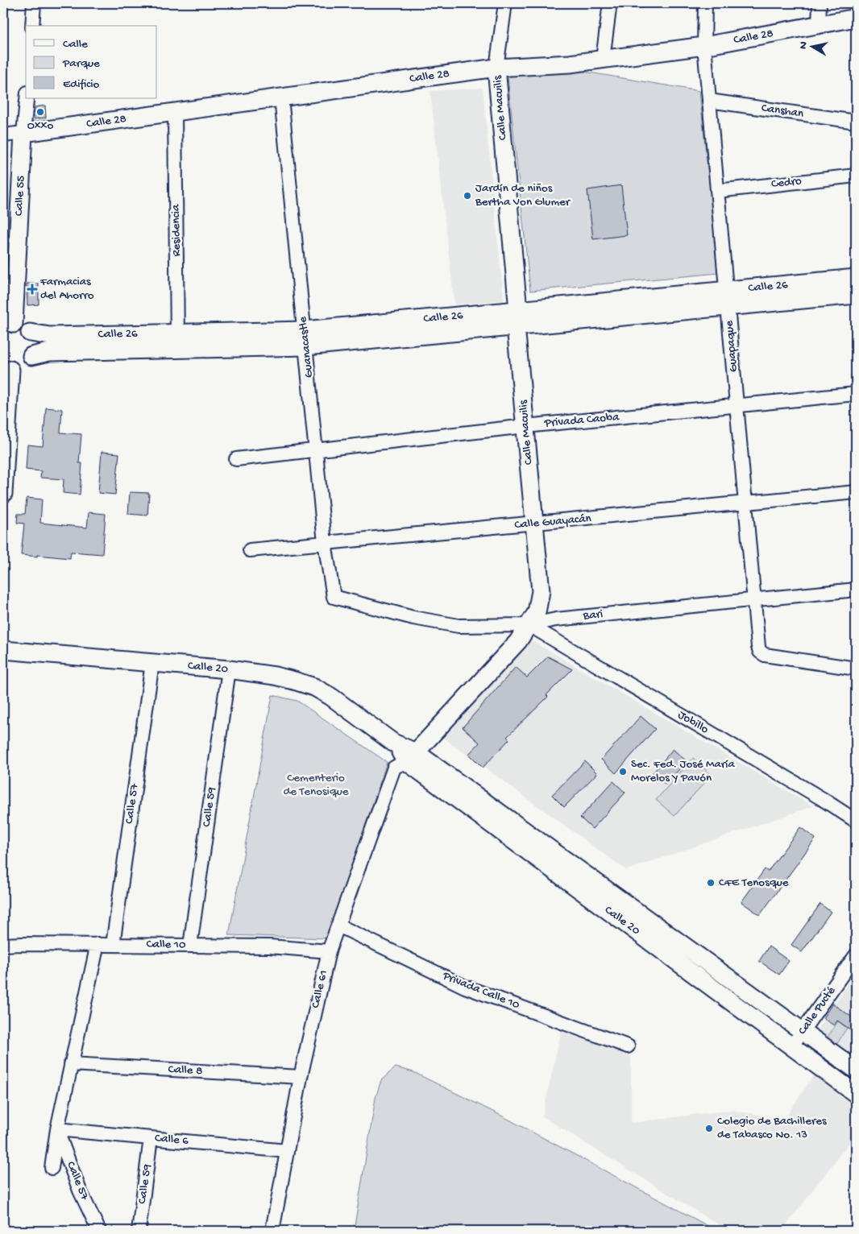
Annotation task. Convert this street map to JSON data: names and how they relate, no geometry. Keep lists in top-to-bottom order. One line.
{"streets":{"main road":["Calle 28","Calle Macuilis","Calle 55","Calle 26","Calle 20"],"street":["Canshan","Cedro","Residencia","Guapaque","Guanacastle","Privada Caoba","Calle Guayacán","Bari","Jobillo","Calle 57","Calle 59","Calle 10","Calle 61","Privada Calle 10","Calle Pucté","Calle 8","Calle 6"]},"crossings":[["Calle 28","Calle Macuilis"],["Calle 28","Calle 55"],["Calle 28","Residencia"],["Calle 28","Guapaque"],["Calle 28","Guanacastle"],["Calle Macuilis","Calle 26"],["Calle Macuilis","Privada Caoba"],["Calle Macuilis","Calle Guayacán"],["Calle Macuilis","Bari"],["Calle Macuilis","Calle 20"],["Calle Macuilis","Jobillo"],["Calle Macuilis","Calle 61"],["Canshan","Guapaque"],["Cedro","Guapaque"],["Calle 55","Calle 26"],["Residencia","Calle 26"],["Calle 26","Guapaque"],["Calle 26","Guanacastle"],["Guapaque","Privada Caoba"],["Guapaque","Calle Guayacán"],["Guapaque","Bari"],["Guanacastle","Privada Caoba"],["Guanacastle","Calle Guayacán"],["Guanacastle","Bari"],["Bari","Jobillo"],["Calle 20","Calle 57"],["Calle 20","Calle 59"],["Calle 20","Calle 61"],["Calle 20","Calle Pucté"],["Calle 57","Calle 10"],["Calle 57","Calle 8"],["Calle 57","Calle 6"],["Calle 59","Calle 10"],["Calle 59","Calle 6"],["Calle 10","Calle 61"],["Calle 61","Privada Calle 10"],["Calle 61","Calle 8"],["Calle 61","Calle 6"]],"parks":["Cementerio de Tenosique"],"places":{"other":["Oxxo","Jardín de niños Bertha Von Glumer","Sec. Fed. José María Morelos Y Pavón","CFE Tenosque","Colegio de Bachilleres de Tabasco No. 13"],"health":["Farmacias del Ahorro"]},"legend":["Calle","Parque","Edificio"],"north":"left"}
